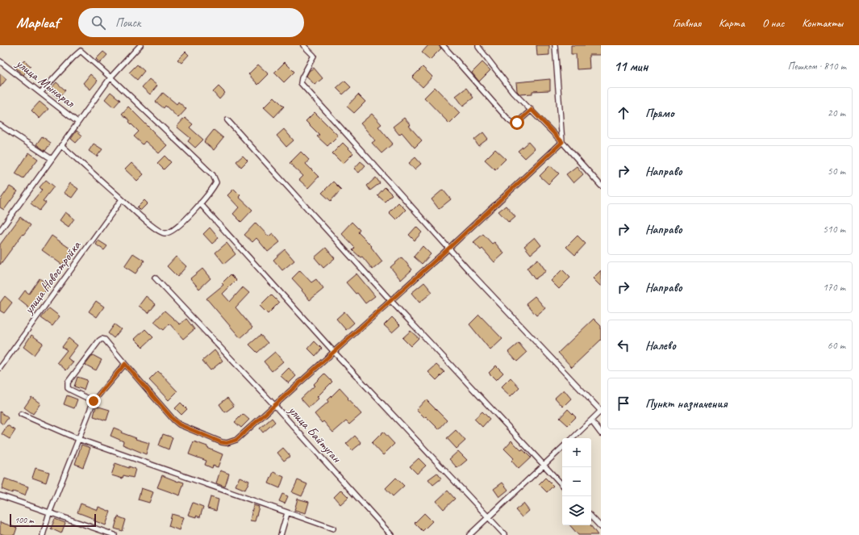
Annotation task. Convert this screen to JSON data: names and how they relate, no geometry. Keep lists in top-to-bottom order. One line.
{"streets":{"street":["улица Мынарал","улица Новостройка","улица Байтуган"]},"scale_bar":"100 m","page":{"header":"Mapleaf","search":"Поиск","nav":["Главная","Карта","О нас","Контакты"],"heading":["11 мин","Пешком · 810 m"],"list":[["Прямо","20 m"],["Направо","50 m"],["Направо","510 m"],["Направо","170 m"],["Налево","60 m"],"Пункт назначения"],"map_buttons":["+","−"],"scale":"100 m"}}
